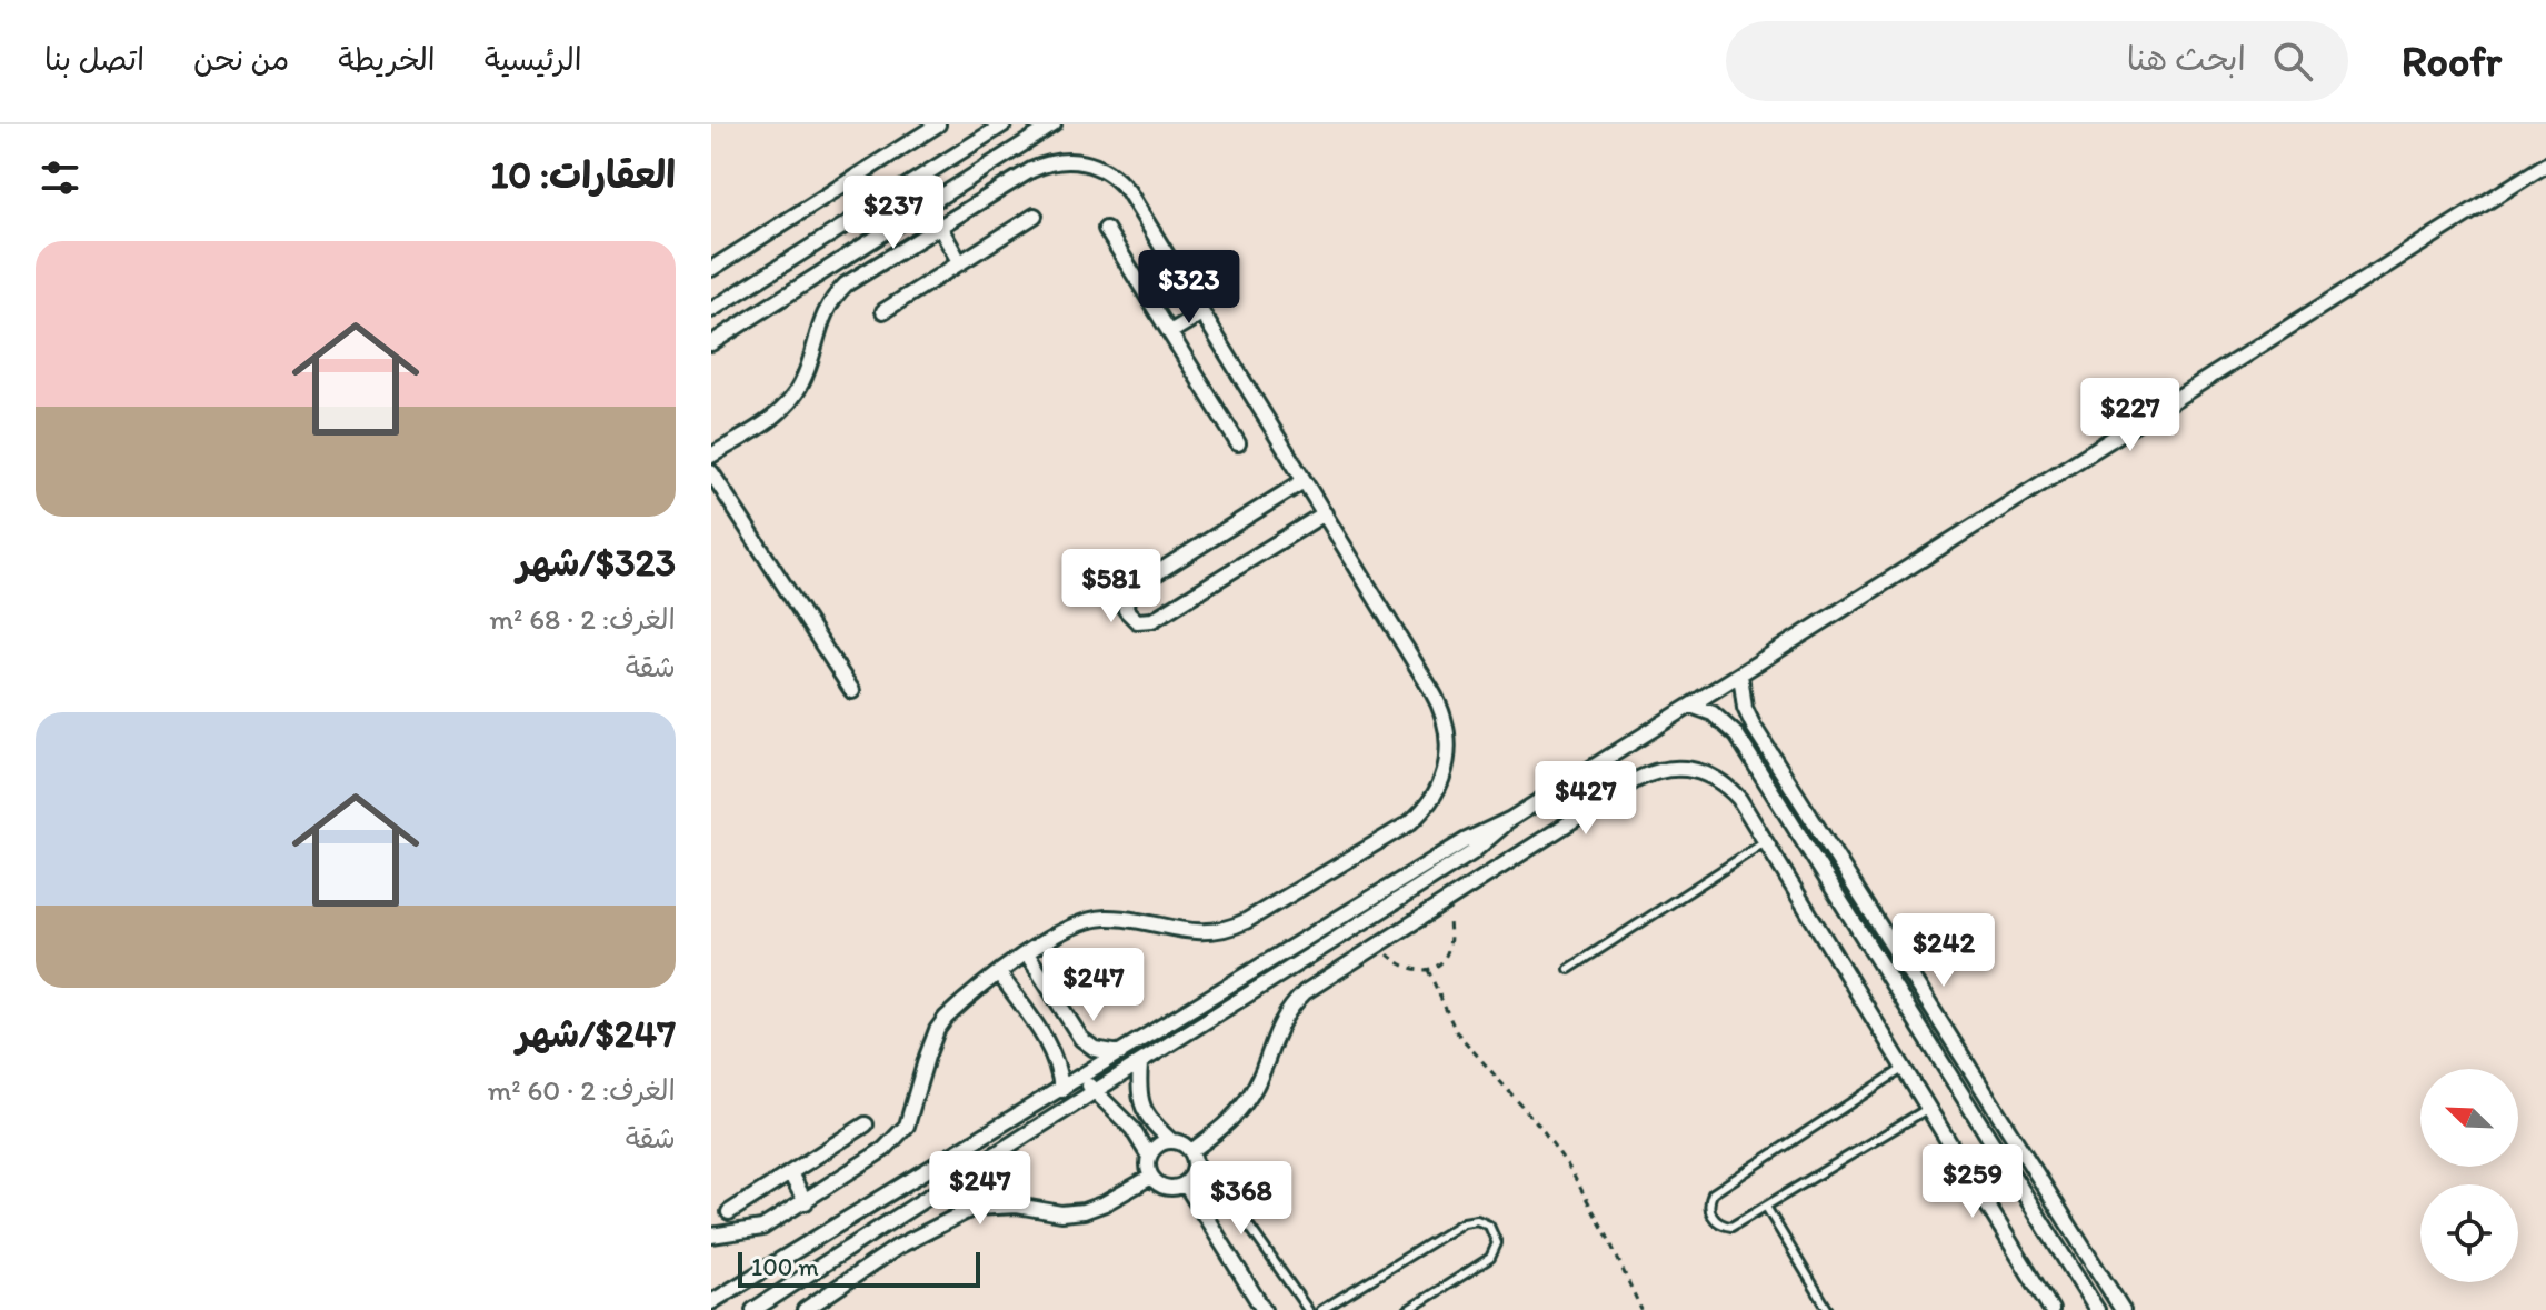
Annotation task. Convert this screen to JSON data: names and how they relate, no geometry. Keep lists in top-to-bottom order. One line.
{"scale_bar":"100 m","north":"top left","page":{"header":"Roofr","search":"ابحث هنا","nav":["الرئيسية","الخريطة","من نحن","اتصل بنا"],"heading":"العقارات: 10","price":["$237","$323","$227","$581","$427","$242","$247","$259","$247","$368"],"list":[{"name":"$323/شهر","note":"الغرف: 2 · 68 m² · شقة"},{"name":"$247/شهر","note":"الغرف: 2 · 60 m² · شقة"}],"scale":"100 m"}}
